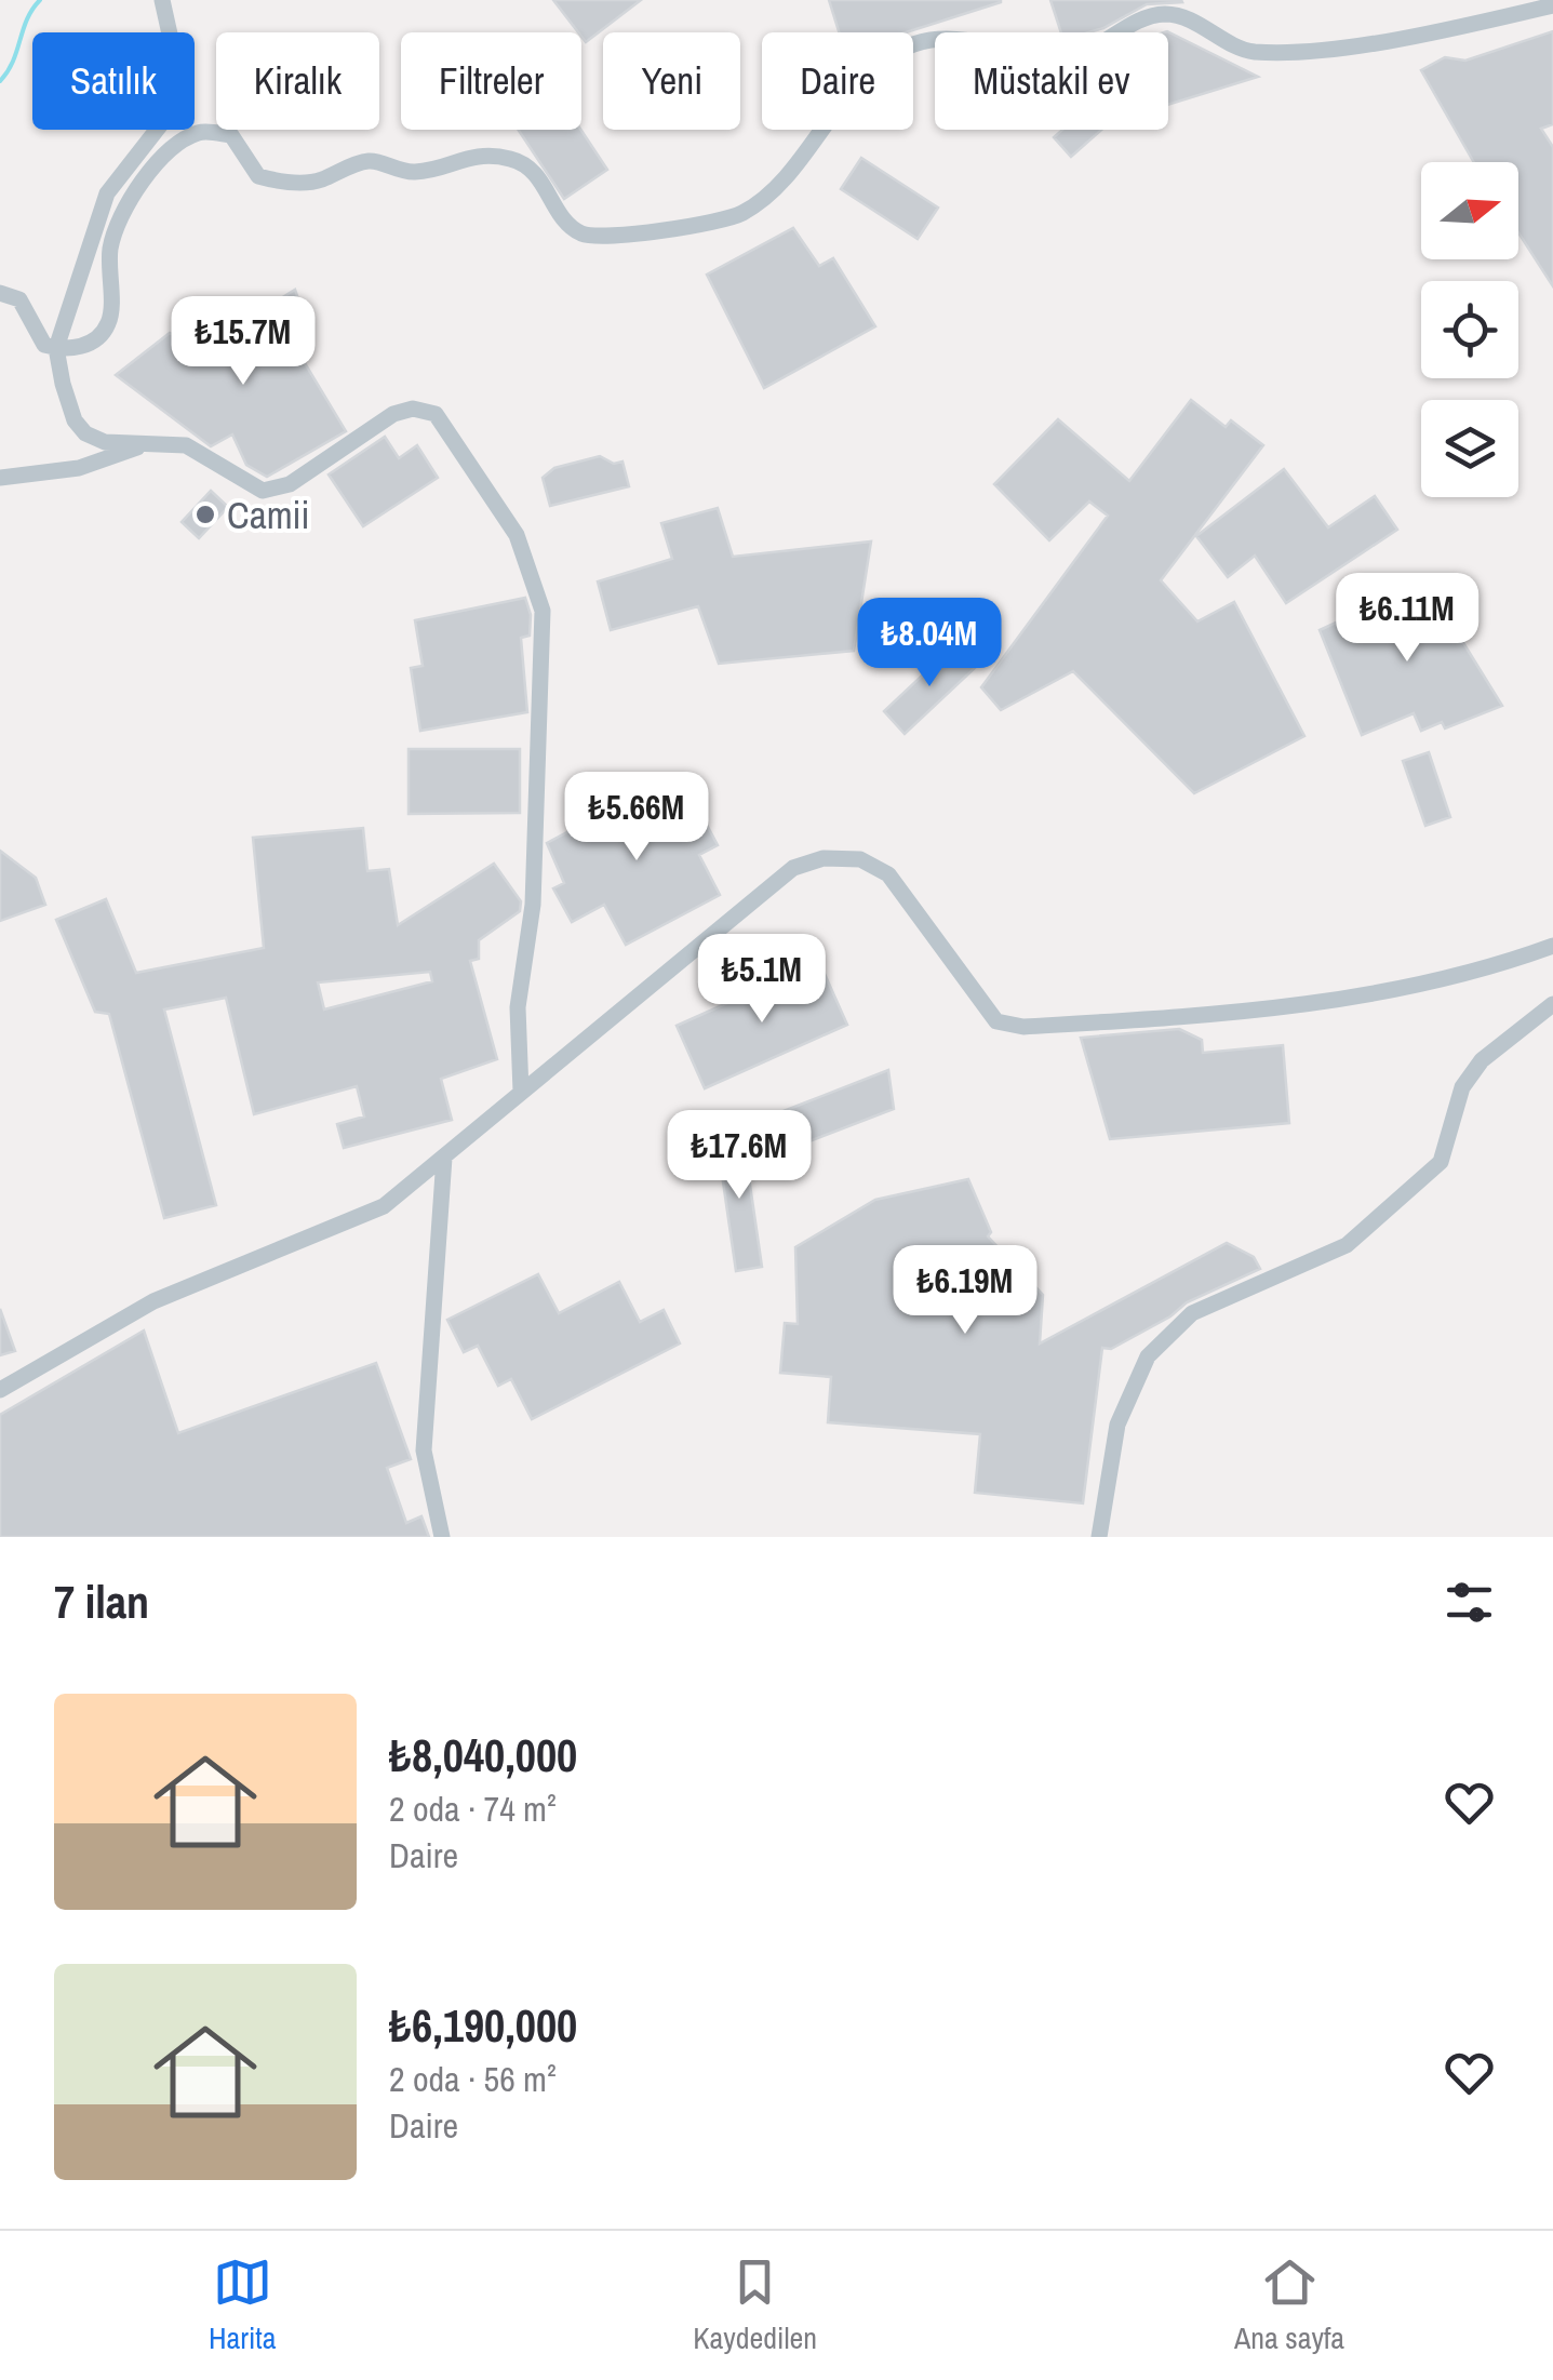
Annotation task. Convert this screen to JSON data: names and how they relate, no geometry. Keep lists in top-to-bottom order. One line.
{"places":["Camii"],"north":"right","page":{"chip":["Satılık","Kiralık","Filtreler","Yeni","Daire","Müstakil ev"],"price":["₺15.7M","₺6.11M","₺8.04M","₺5.66M","₺5.1M","₺17.6M","₺6.19M"],"heading":"7 ilan","list":[{"name":"₺8,040,000","note":"2 oda · 74 m² · Daire"},{"name":"₺6,190,000","note":"2 oda · 56 m² · Daire"}],"tabs":["Harita","Kaydedilen","Ana sayfa"]}}
